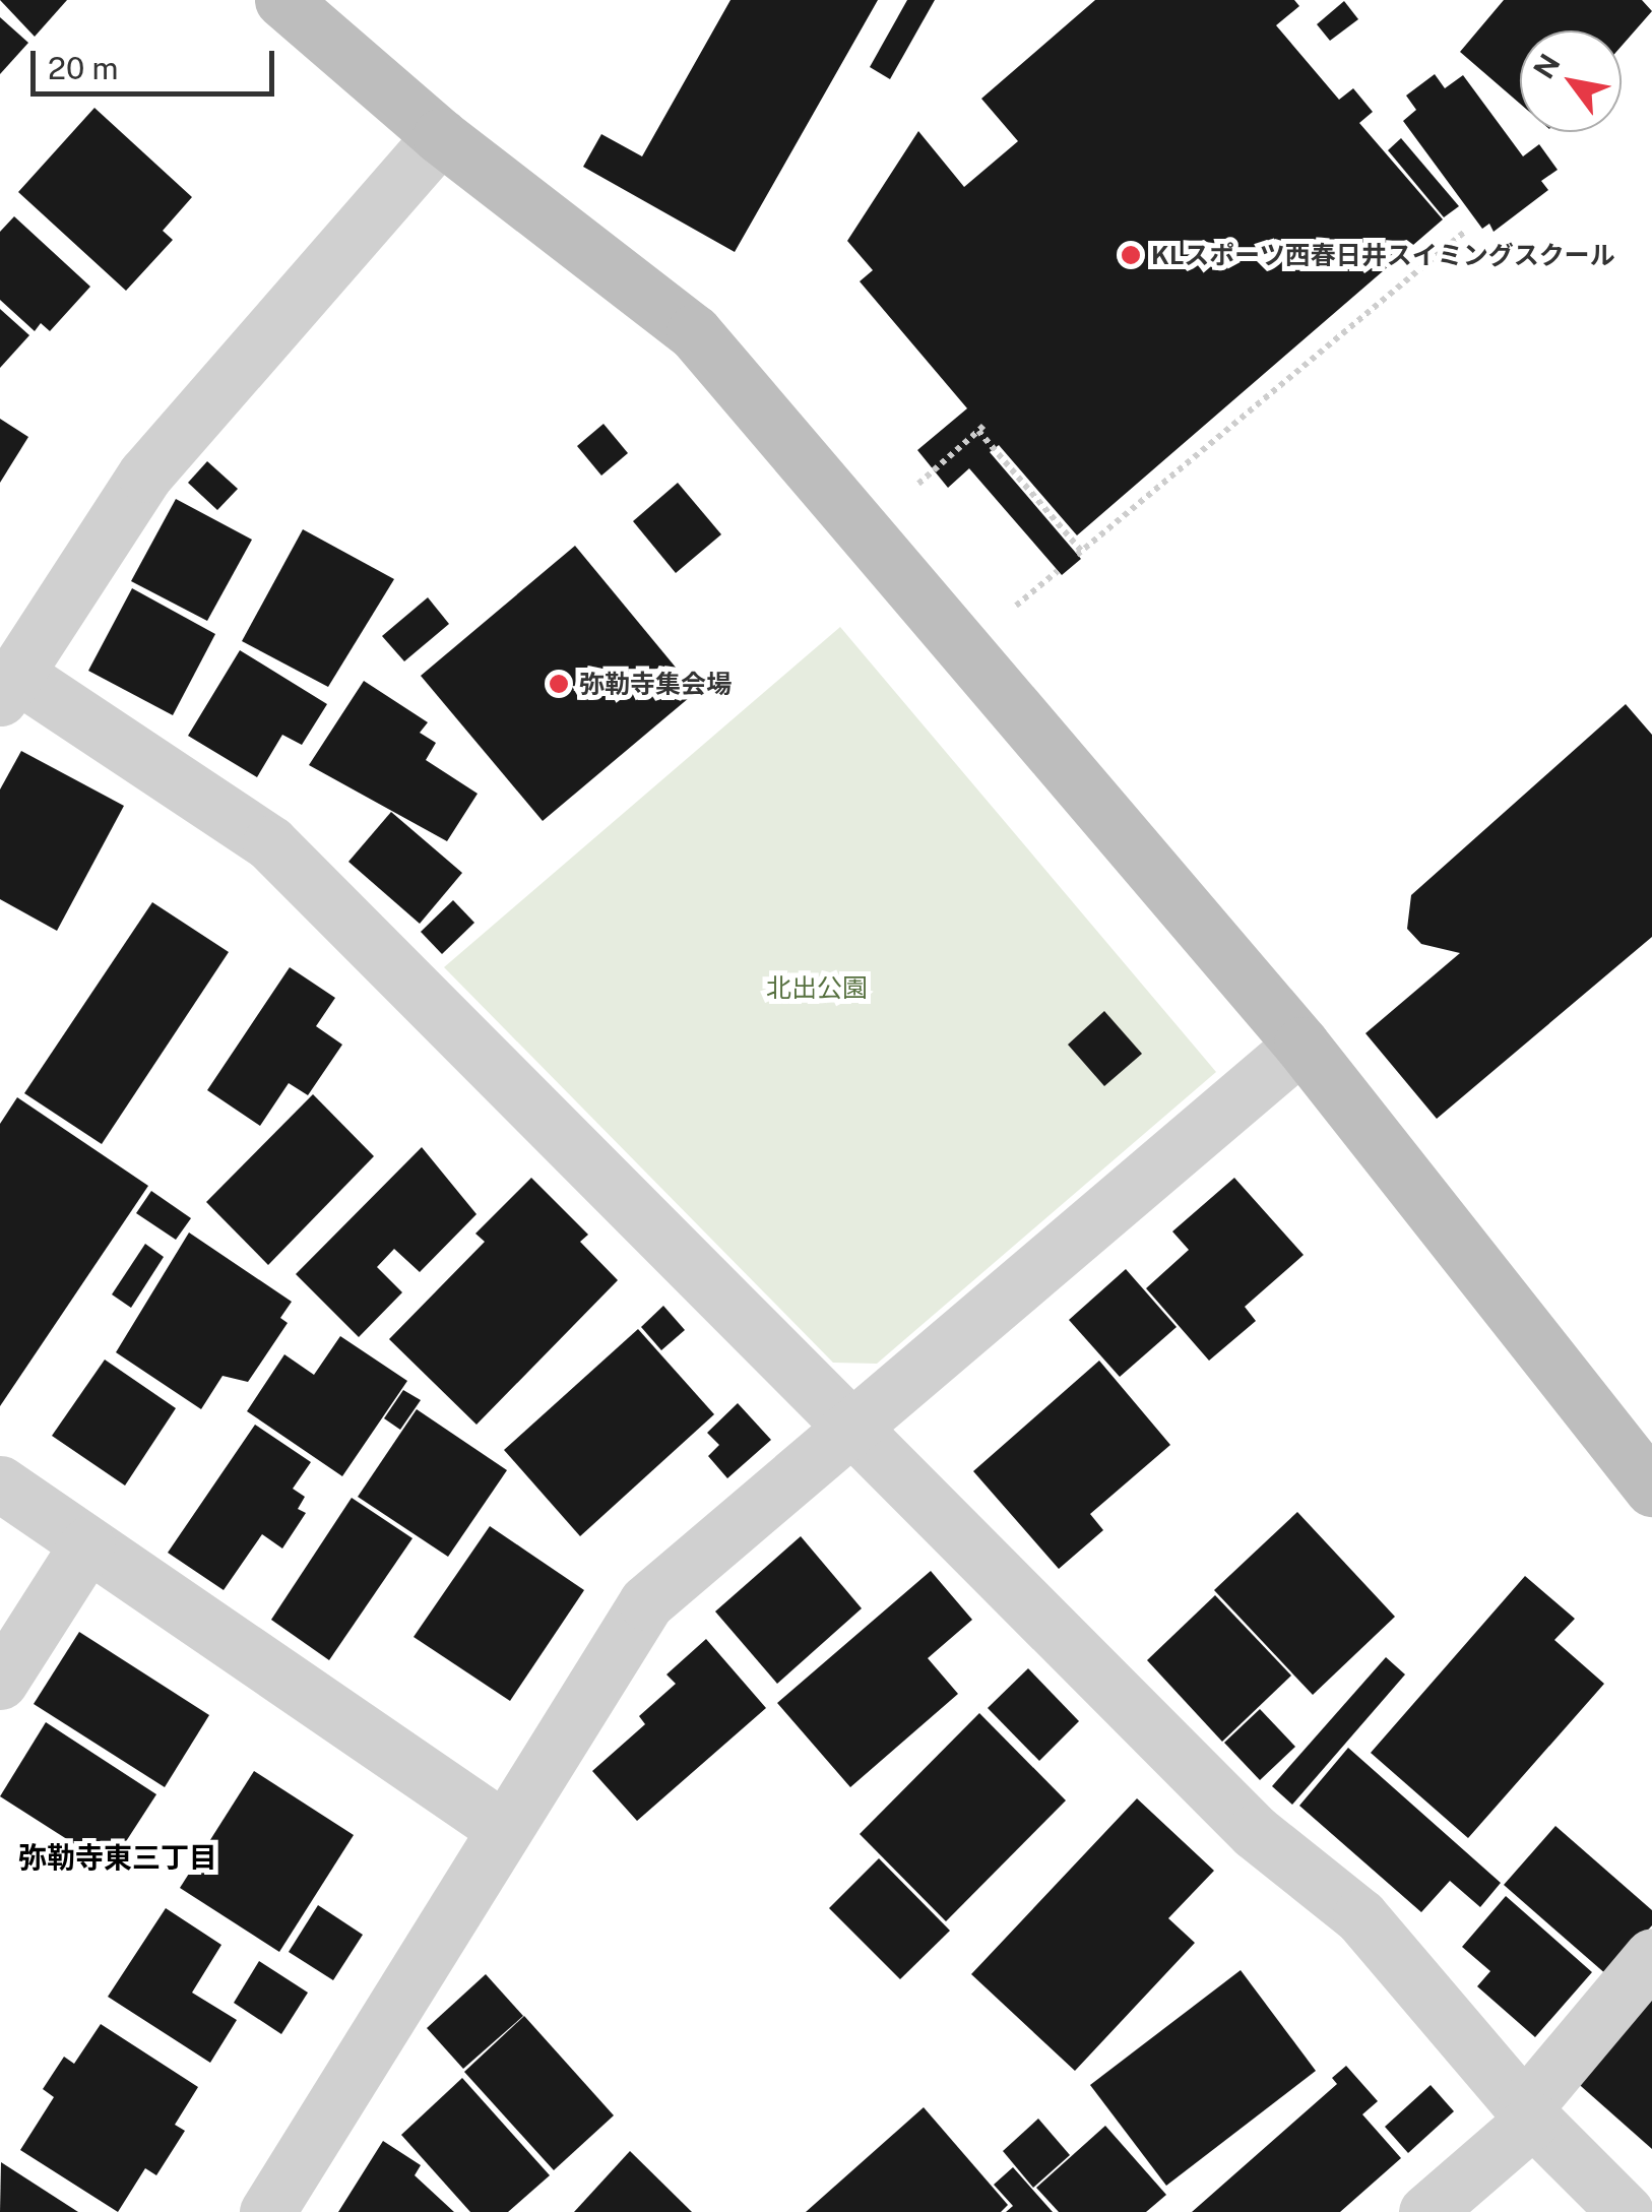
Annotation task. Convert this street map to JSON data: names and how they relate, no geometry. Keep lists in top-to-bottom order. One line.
{"districts":["弥勒寺東三丁目"],"parks":["北出公園"],"places":["KLスポーツ西春日井スイミングスクール","弥勒寺集会場"],"scale_bar":"20 m","north":"top left"}
